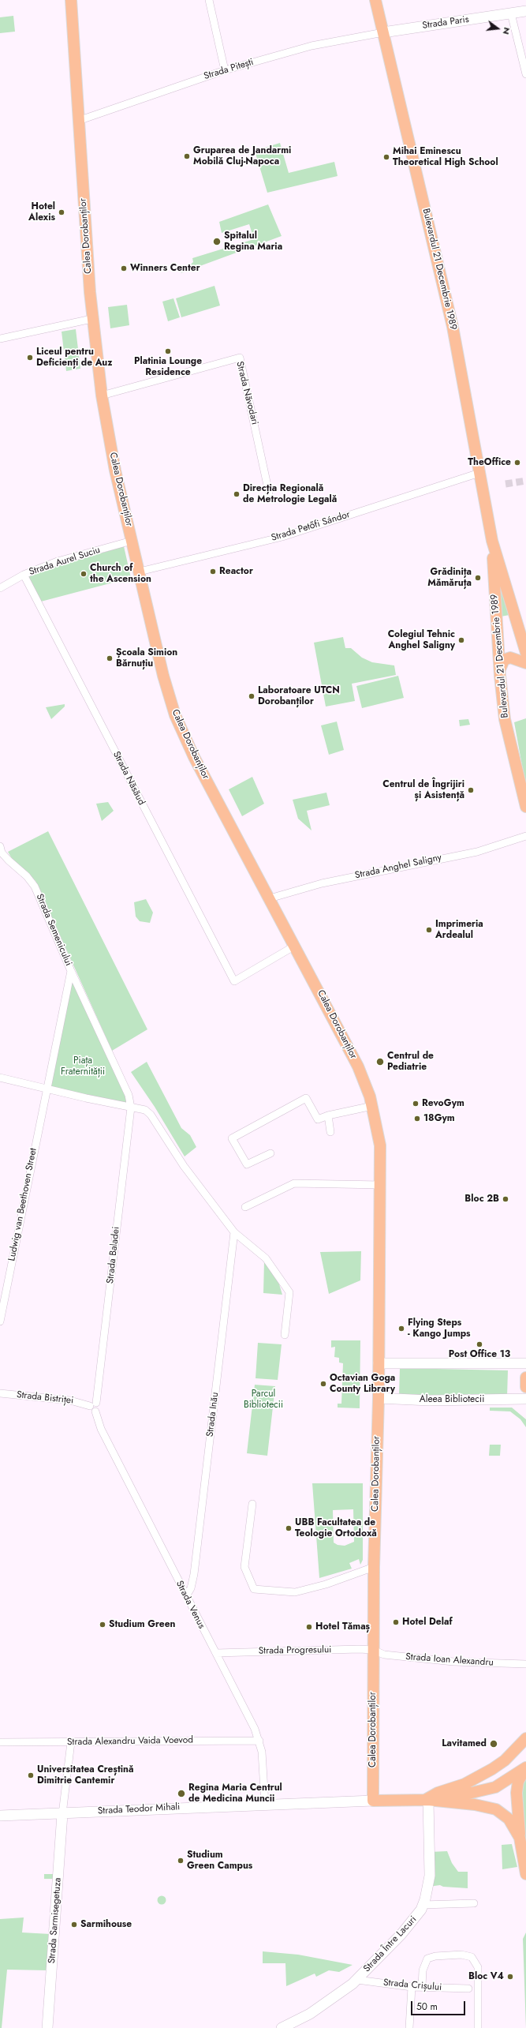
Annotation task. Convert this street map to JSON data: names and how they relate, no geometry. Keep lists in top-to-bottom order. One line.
{"streets":{"main road":["Strada Paris","Calea Dorobanților","Bulevardul 21 Decembrie 1989","Aleea Bibliotecii","Strada Teodor Mihali","Strada Sarmisegetuza","Strada Între Lacuri"],"street":["Strada Pitești","Strada Năvodari","Strada Petőfi Sándor","Strada Aurel Suciu","Strada Năsăud","Strada Anghel Saligny","Strada Semenicului","Ludwig van Beethoven Street","Strada Baladei","Strada Bistriței","Strada Inău","Strada Venus","Strada Progresului","Strada Ioan Alexandru","Strada Alexandru Vaida Voevod","Strada Crișului"]},"crossings":[["Strada Paris","Strada Pitești"],["Strada Paris","Bulevardul 21 Decembrie 1989"],["Strada Pitești","Calea Dorobanților"],["Strada Pitești","Bulevardul 21 Decembrie 1989"],["Calea Dorobanților","Strada Năvodari"],["Calea Dorobanților","Strada Petőfi Sándor"],["Calea Dorobanților","Strada Aurel Suciu"],["Calea Dorobanților","Strada Năsăud"],["Calea Dorobanților","Strada Anghel Saligny"],["Calea Dorobanților","Aleea Bibliotecii"],["Calea Dorobanților","Strada Progresului"],["Calea Dorobanților","Strada Ioan Alexandru"],["Calea Dorobanților","Strada Teodor Mihali"],["Bulevardul 21 Decembrie 1989","Strada Petőfi Sándor"],["Strada Aurel Suciu","Strada Năsăud"],["Strada Baladei","Strada Bistriței"],["Strada Baladei","Strada Venus"],["Strada Inău","Strada Venus"],["Strada Venus","Strada Progresului"],["Strada Venus","Strada Alexandru Vaida Voevod"],["Strada Venus","Strada Teodor Mihali"],["Strada Progresului","Strada Ioan Alexandru"],["Strada Teodor Mihali","Strada Sarmisegetuza"],["Strada Teodor Mihali","Strada Între Lacuri"],["Strada Între Lacuri","Strada Crișului"]],"parks":["Piața Fraternității","Parcul Bibliotecii"],"places":["Gruparea de Jandarmi Mobilă Cluj-Napoca","Mihai Eminescu Theoretical High School","Hotel Alexis","Spitalul Regina Maria","Winners Center","Platinia Lounge Residence","Liceul pentru Deficienți de Auz","TheOffice","Direcția Regională de Metrologie Legală","Reactor","Church of the Ascension","Grădinița Mămăruța","Colegiul Tehnic Anghel Saligny","Școala Simion Bărnuțiu","Laboratoare UTCN Dorobanților","Centrul de Îngrijiri și Asistență","Imprimeria Ardealul","Centrul de Pediatrie","RevoGym","18Gym","Bloc 2B","Flying Steps - Kango Jumps","Post Office 13","Octavian Goga County Library","UBB Facultatea de Teologie Ortodoxă","Hotel Delaf","Studium Green","Hotel Tămaș","Lavitamed","Universitatea Creștină Dimitrie Cantemir","Regina Maria Centrul de Medicina Muncii","Studium Green Campus","Sarmihouse","Bloc V4"],"scale_bar":"50 m","north":"right"}
